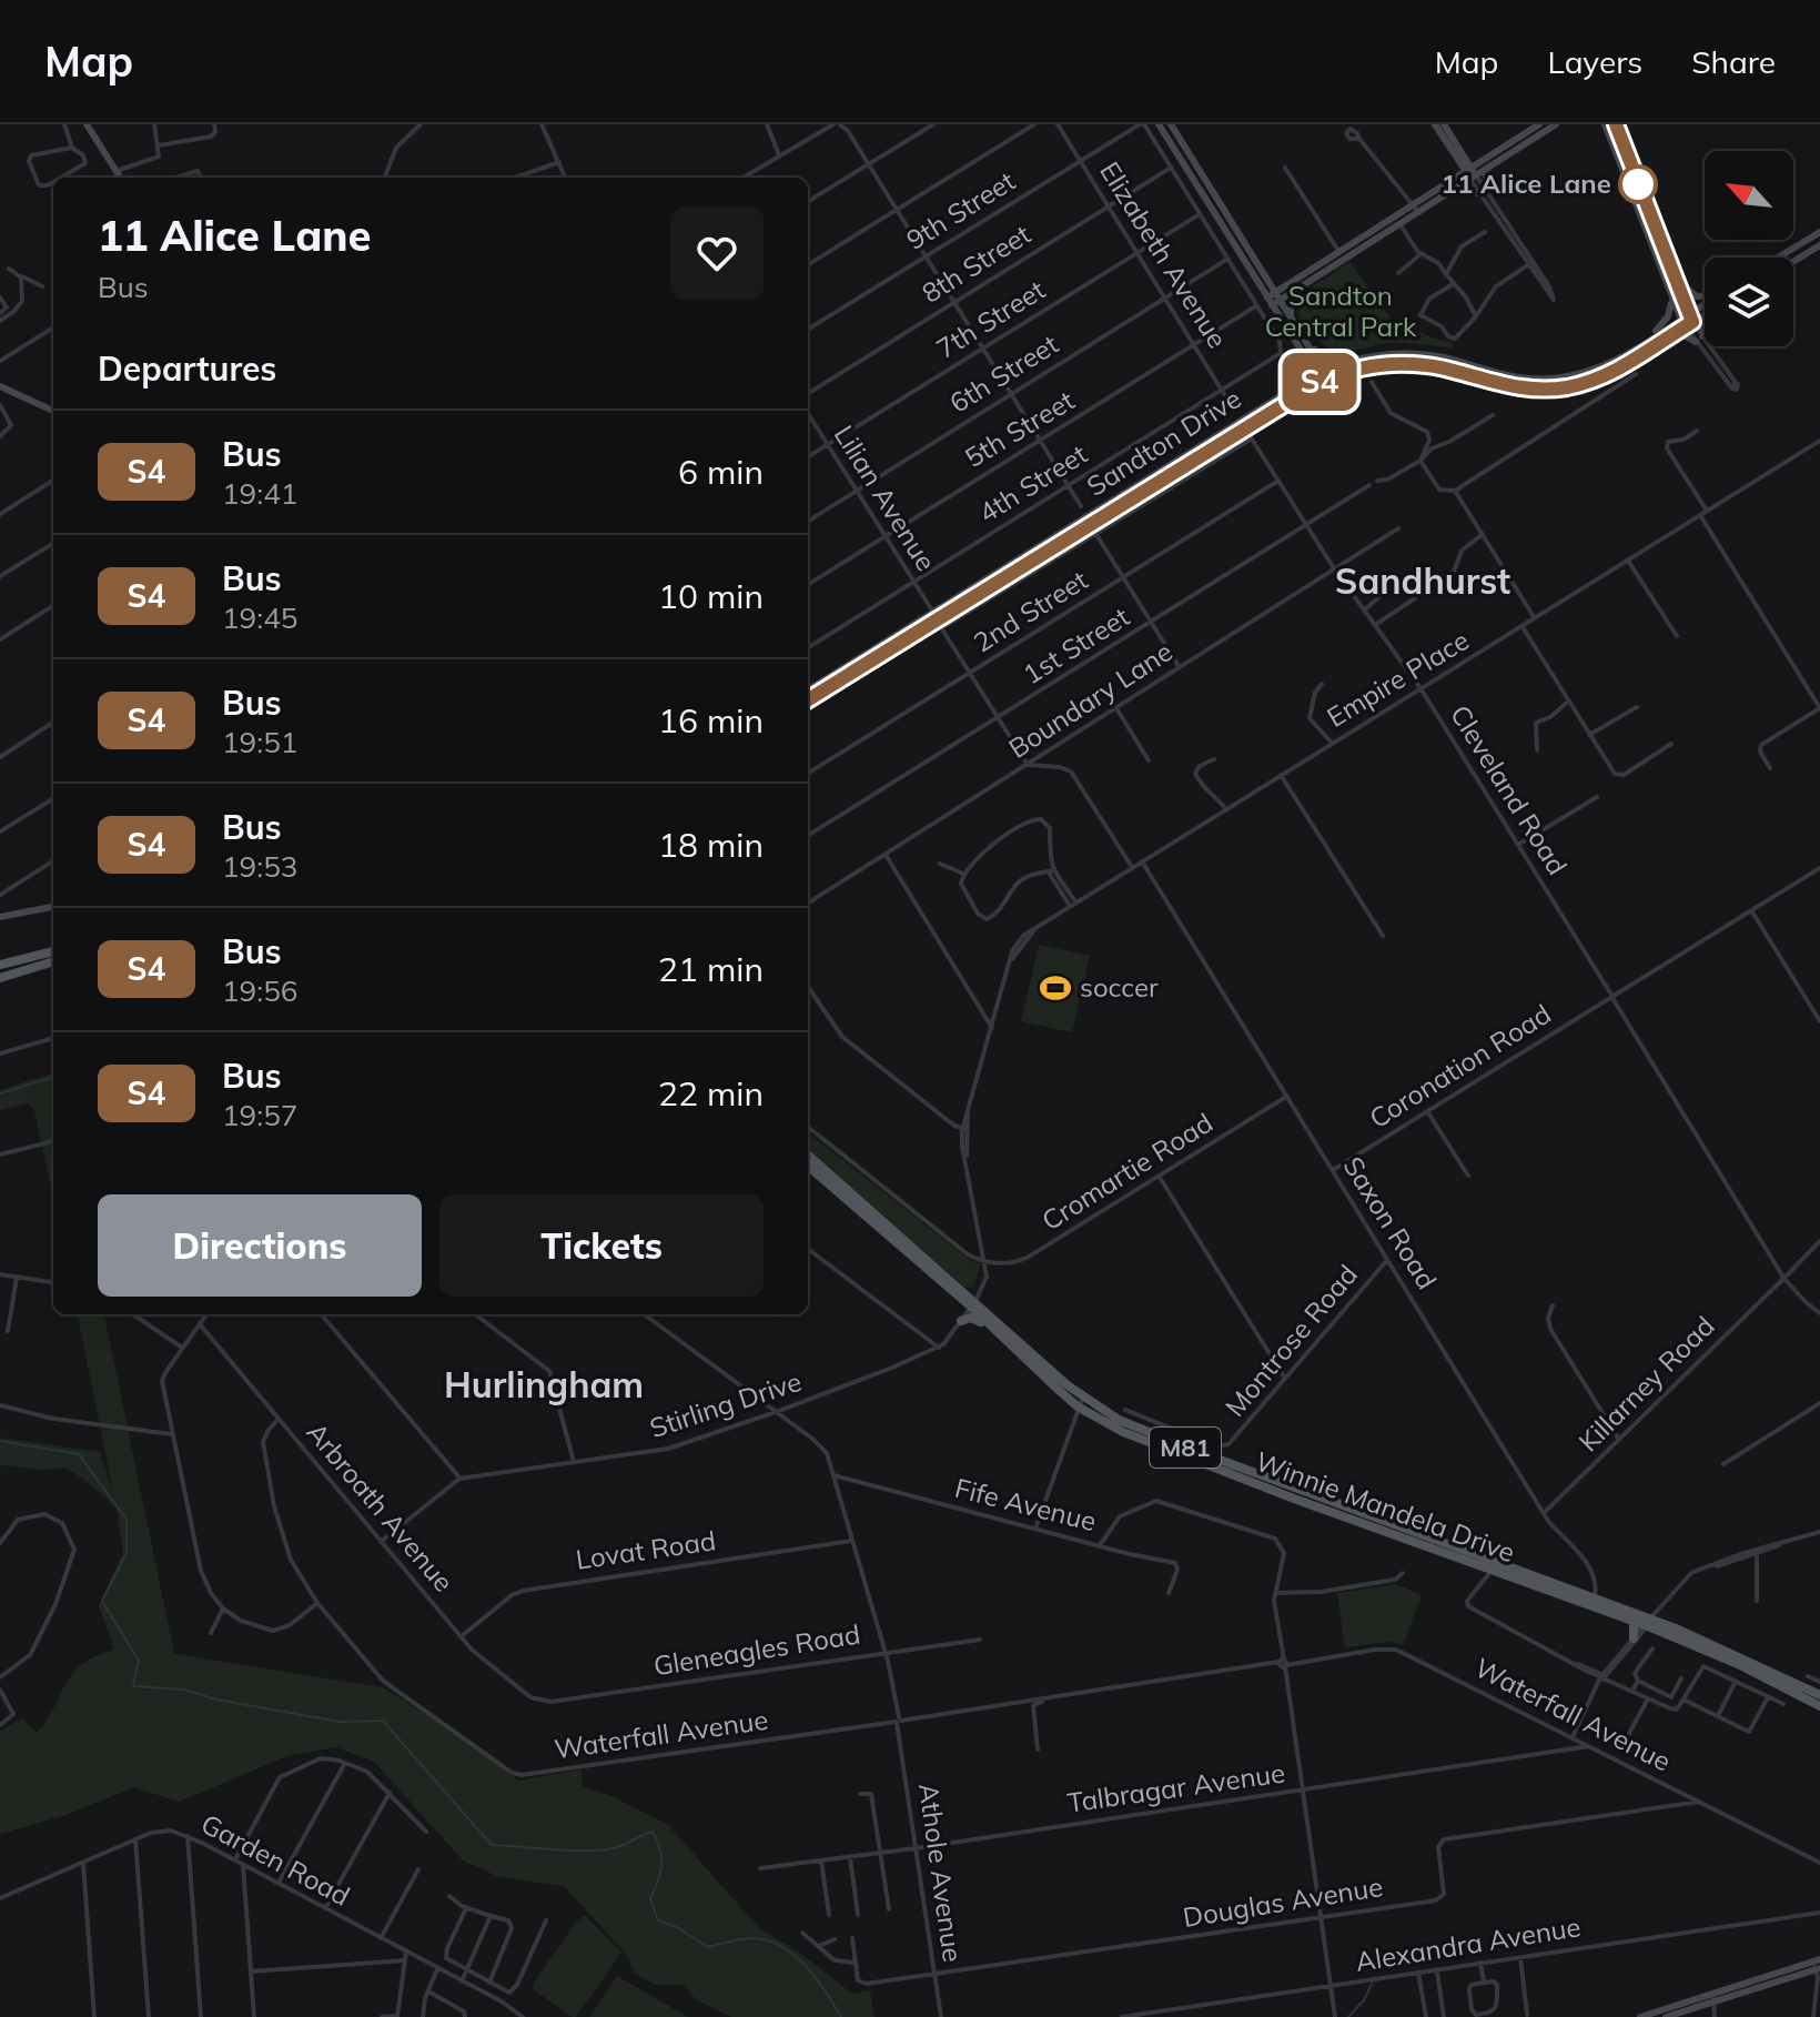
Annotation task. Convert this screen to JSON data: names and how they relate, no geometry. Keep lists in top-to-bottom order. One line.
{"streets":{"main road":["Sandton Drive","M81","Winnie Mandela Drive"],"street":["9th Street","Elizabeth Avenue","8th Street","7th Street","6th Street","5th Street","4th Street","Lilian Avenue","2nd Street","1st Street","Empire Place","Boundary Lane","Cleveland Road","Coronation Road","Cromartie Road","Saxon Road","Montrose Road","Killarney Road","Stirling Drive","Fife Avenue","Arbroath Avenue","Lovat Road","Gleneagles Road","Waterfall Avenue","Talbragar Avenue","Garden Road","Athole Avenue","Douglas Avenue","Alexandra Avenue"]},"crossings":[["9th Street","Elizabeth Avenue"],["Elizabeth Avenue","8th Street"],["Elizabeth Avenue","7th Street"],["Elizabeth Avenue","6th Street"],["Elizabeth Avenue","5th Street"],["Elizabeth Avenue","4th Street"],["7th Street","Lilian Avenue"],["6th Street","Lilian Avenue"],["5th Street","4th Street"],["5th Street","Lilian Avenue"],["Sandton Drive","Lilian Avenue"],["4th Street","Lilian Avenue"],["Empire Place","Cleveland Road"],["Empire Place","Saxon Road"],["Boundary Lane","Cleveland Road"],["Cleveland Road","Coronation Road"],["Cleveland Road","Killarney Road"],["Coronation Road","Saxon Road"],["Cromartie Road","Saxon Road"],["Saxon Road","Montrose Road"],["Saxon Road","Killarney Road"],["Saxon Road","Winnie Mandela Drive"],["Stirling Drive","Winnie Mandela Drive"],["Stirling Drive","Athole Avenue"],["Fife Avenue","Athole Avenue"],["Arbroath Avenue","Lovat Road"],["Arbroath Avenue","Gleneagles Road"],["Arbroath Avenue","Waterfall Avenue"],["Lovat Road","Athole Avenue"],["Gleneagles Road","Athole Avenue"],["Waterfall Avenue","Talbragar Avenue"],["Waterfall Avenue","Athole Avenue"],["Waterfall Avenue","Douglas Avenue"],["Talbragar Avenue","Athole Avenue"],["Athole Avenue","Douglas Avenue"]],"districts":["Sandhurst","Hurlingham"],"parks":["Sandton Central Park"],"places":{"other":["11 Alice Lane"],"sports":["soccer"]},"lines":["bus line S4"],"north":"top left","page":{"header":"Map","nav":["Map","Layers","Share"],"on_map":"S4","heading":[["11 Alice Lane","Bus"],"Departures"],"list":[{"mark":"S4","name":"Bus","note":"19:41","value":"6 min"},{"mark":"S4","name":"Bus","note":"19:45","value":"10 min"},{"mark":"S4","name":"Bus","note":"19:51","value":"16 min"},{"mark":"S4","name":"Bus","note":"19:53","value":"18 min"},{"mark":"S4","name":"Bus","note":"19:56","value":"21 min"},{"mark":"S4","name":"Bus","note":"19:57","value":"22 min"}],"buttons":["Directions","Tickets"]}}
